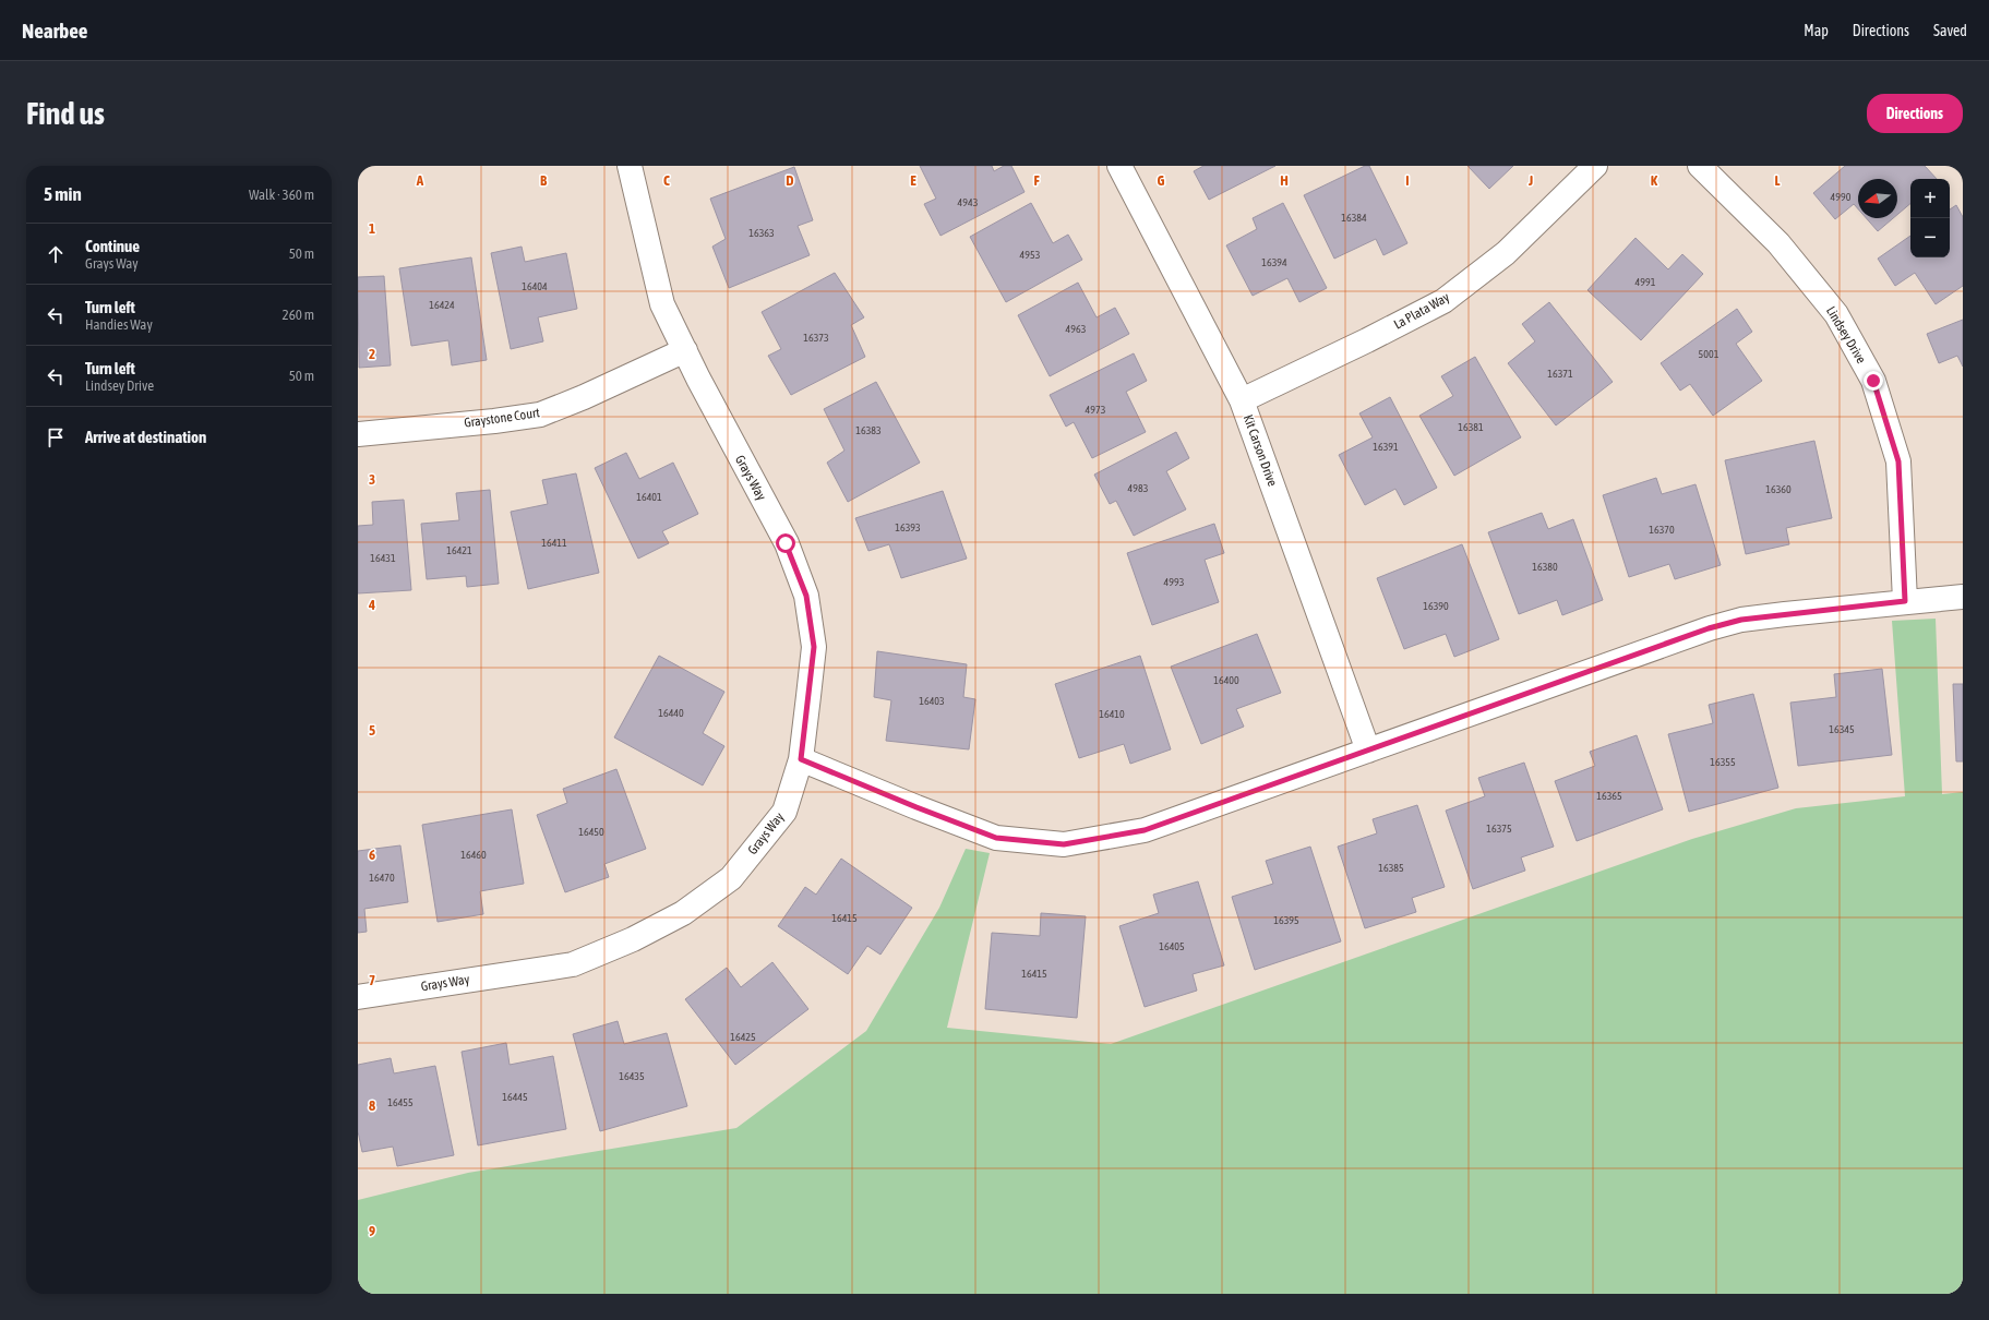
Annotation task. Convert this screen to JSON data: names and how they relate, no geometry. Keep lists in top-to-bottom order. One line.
{"streets":{"street":["La Plata Way","Lindsey Drive","Graystone Court","Kit Carson Drive","Grays Way"]},"crossings":[["La Plata Way","Kit Carson Drive"],["Graystone Court","Grays Way"]],"house_numbers":["4990","4943","16384","16363","4953","16394","4991","16404","16424","4963","16373","5001","16371","4973","16381","16383","16391","4983","16360","16401","16393","16370","16411","16421","16431","16380","4993","16390","16400","16403","16440","16410","16345","16355","16365","16375","16450","16460","16385","16470","16415","16395","16405","16415","16425","16435","16445","16455"],"north":"left","page":{"header":"Nearbee","nav":["Map","Directions","Saved"],"buttons":"Directions","title":"Find us","heading":["5 min","Walk · 360 m"],"map_buttons":["+","−"],"list":[["Continue","Grays Way","50 m"],["Turn left","Handies Way","260 m"],["Turn left","Lindsey Drive","50 m"],"Arrive at destination"]},"grid":{"columns":["A","B","C","D","E","F","G","H","I","J","K","L"],"rows":["1","2","3","4","5","6","7","8","9"]}}
